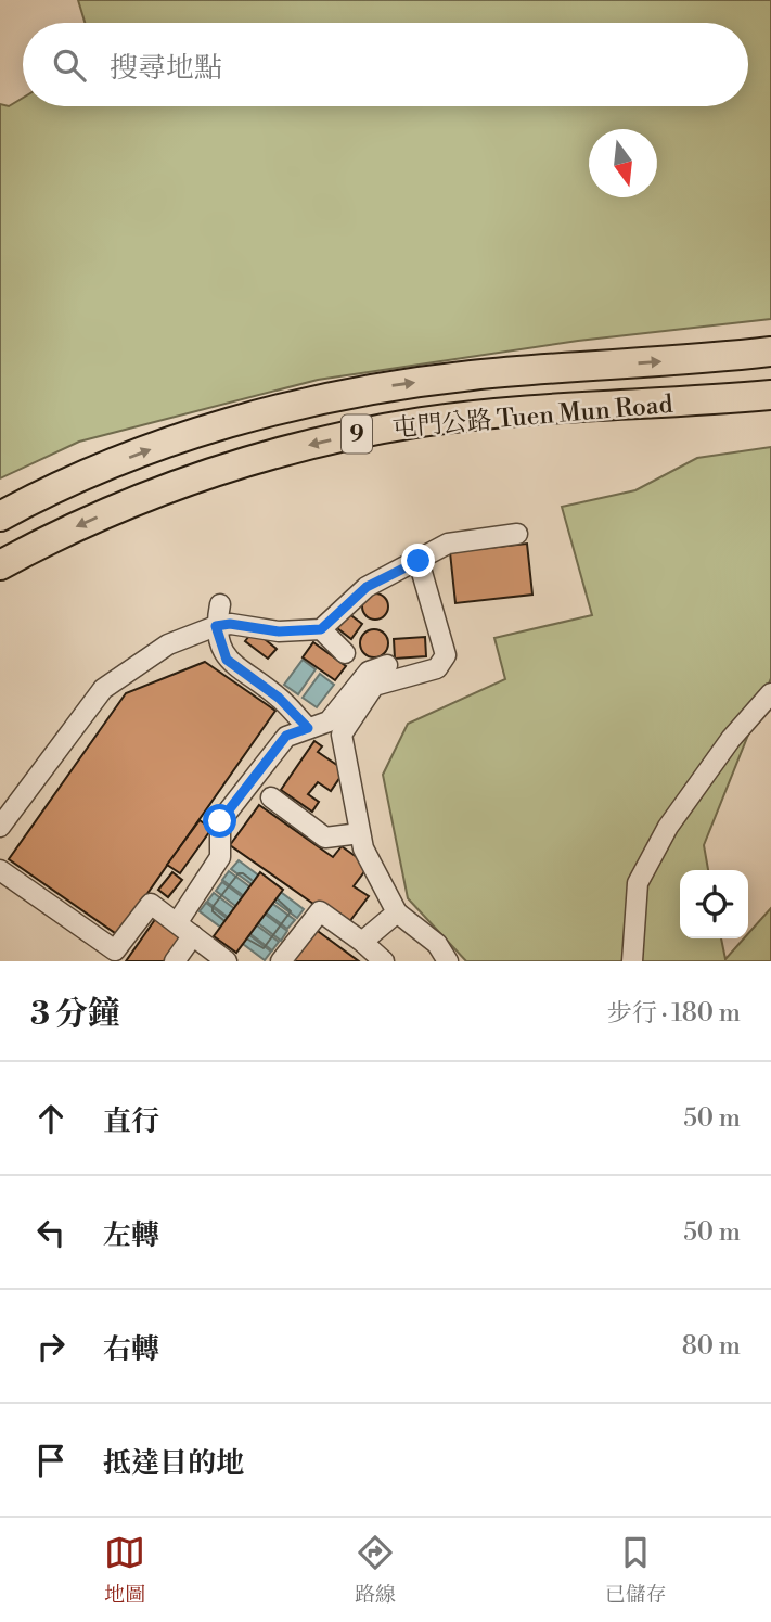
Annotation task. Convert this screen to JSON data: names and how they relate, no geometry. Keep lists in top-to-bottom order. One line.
{"streets":{"highway":["屯門公路 Tuen Mun Road","9"]},"north":"bottom","page":{"search":"搜尋地點","heading":["3 分鐘","步行 · 180 m"],"list":[["直行","50 m"],["左轉","50 m"],["右轉","80 m"],"抵達目的地"],"nav":["地圖","路線","已儲存"]}}
